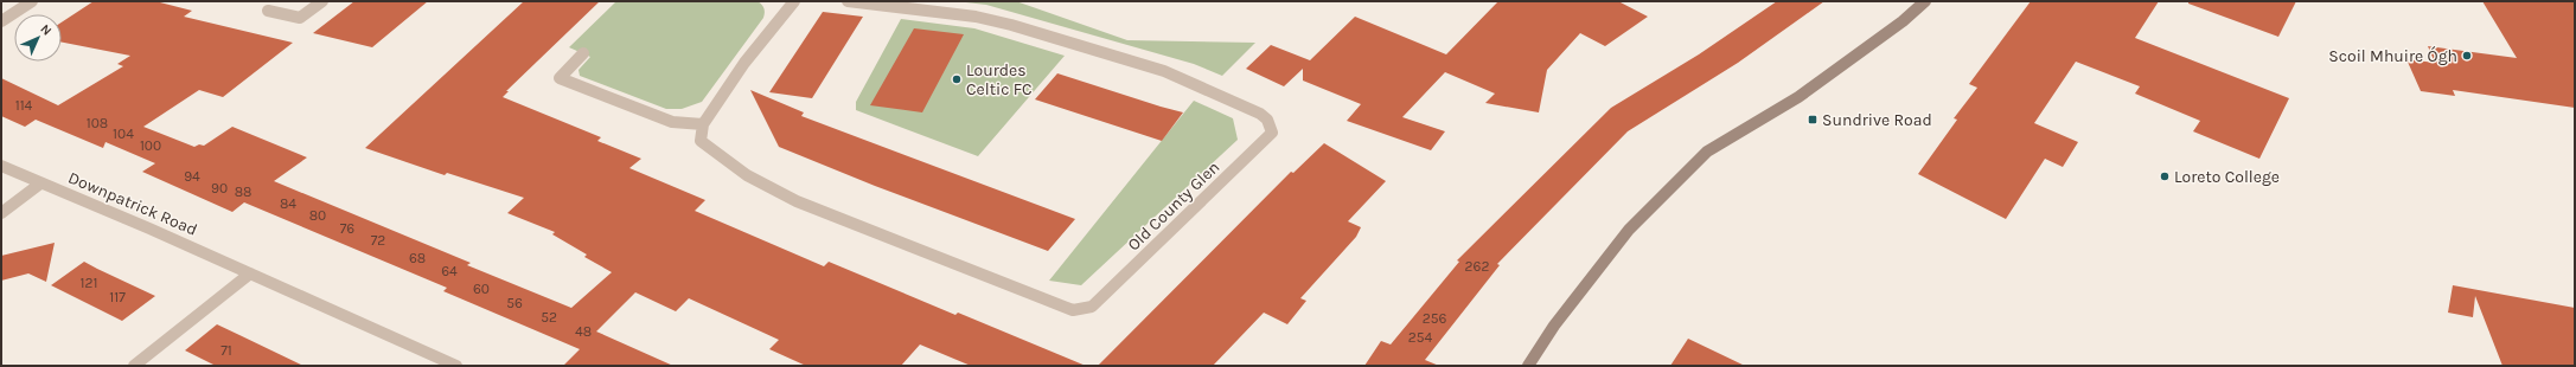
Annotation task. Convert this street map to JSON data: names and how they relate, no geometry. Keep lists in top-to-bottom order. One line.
{"streets":{"street":["Downpatrick Road","Old County Glen"]},"places":{"other":["Scoil Mhuire Ógh","Lourdes Celtic FC","Loreto College"],"transit":["Sundrive Road"]},"house_numbers":["114","108","104","100","94","90","88","84","80","76","72","68","262","64","121","60","117","56","52","256","48","254","71"],"north":"top right"}
